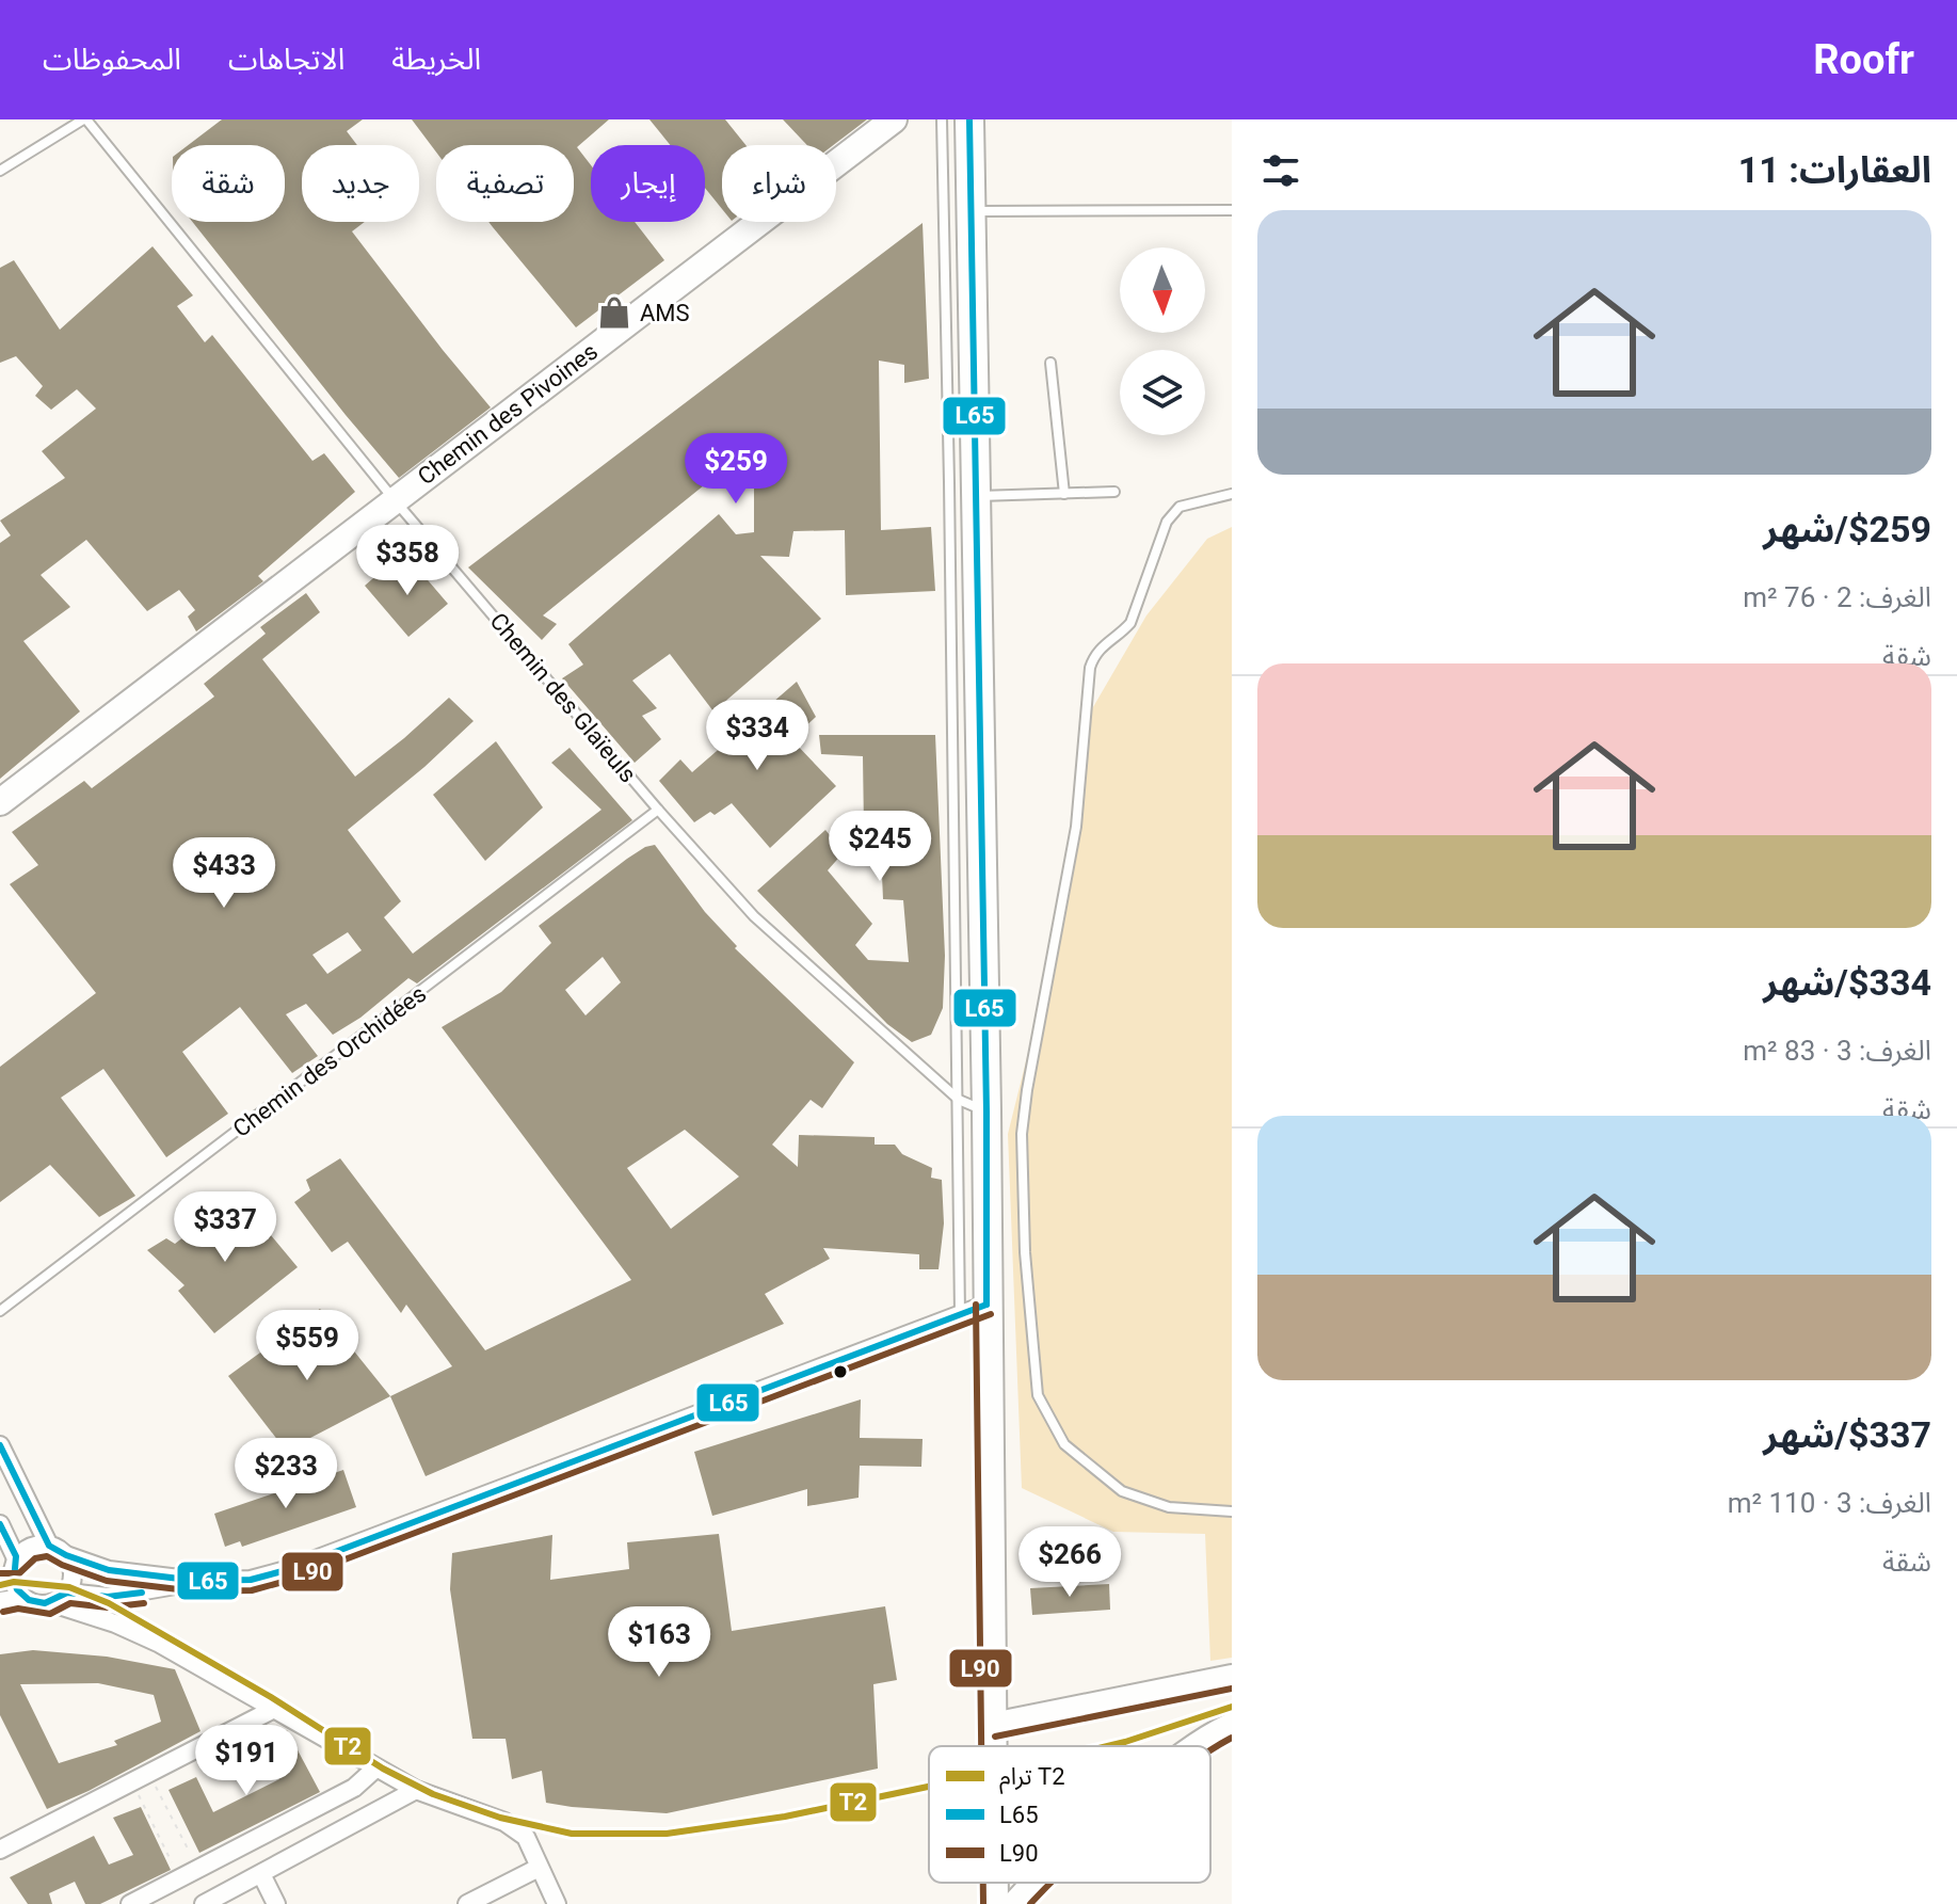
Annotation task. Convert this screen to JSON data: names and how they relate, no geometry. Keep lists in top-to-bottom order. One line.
{"streets":{"street":["Chemin des Pivoines"],"lane":["Chemin des Glaïeuls","Chemin des Orchidées"]},"crossings":[["Chemin des Pivoines","Chemin des Glaïeuls"],["Chemin des Glaïeuls","Chemin des Orchidées"]],"places":{"shop":["AMS"]},"lines":["transit line L65","transit line L90","tram line T2"],"legend":["ترام T2","L65","L90"],"north":"bottom","page":{"header":"Roofr","nav":["الخريطة","الاتجاهات","المحفوظات"],"heading":"العقارات: 11","chip":["شراء","إيجار","تصفية","جديد","شقة"],"list":[{"name":"$259/شهر","note":"الغرف: 2 · 76 m² · شقة"},{"name":"$334/شهر","note":"الغرف: 3 · 83 m² · شقة"},{"name":"$337/شهر","note":"الغرف: 3 · 110 m² · شقة"}],"price":["$259","$358","$334","$245","$433","$337","$559","$233","$266","$163","$191"]}}
